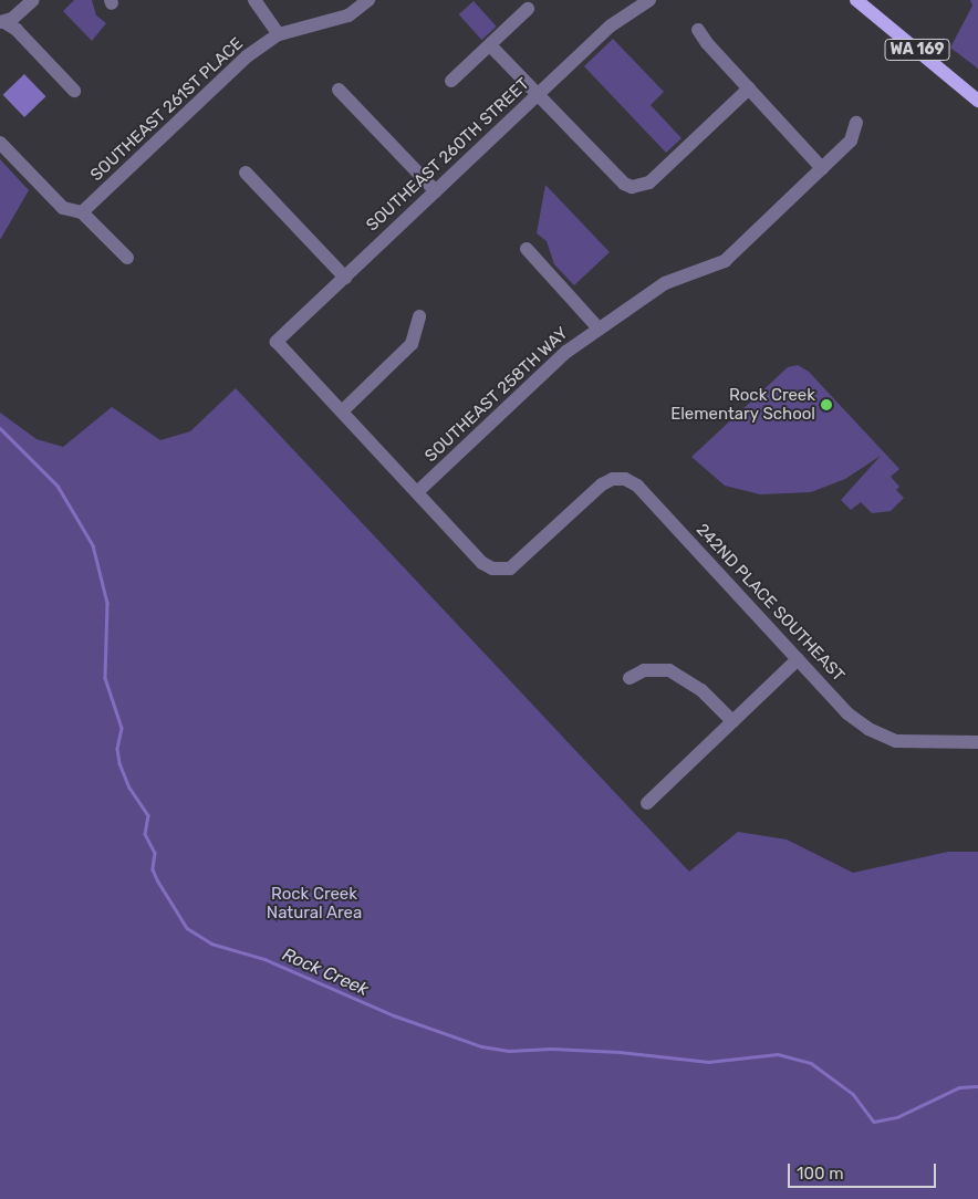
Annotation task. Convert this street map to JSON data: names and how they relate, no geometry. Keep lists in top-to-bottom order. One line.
{"streets":{"main road":["WA 169"],"street":["SOUTHEAST 261ST PLACE","SOUTHEAST 260TH STREET","SOUTHEAST 258TH WAY","242ND PLACE SOUTHEAST"]},"crossings":[["SOUTHEAST 258TH WAY","242ND PLACE SOUTHEAST"]],"water":["Rock Creek"],"parks":["Rock Creek Natural Area"],"places":["Rock Creek Elementary School"],"scale_bar":"100 m"}
